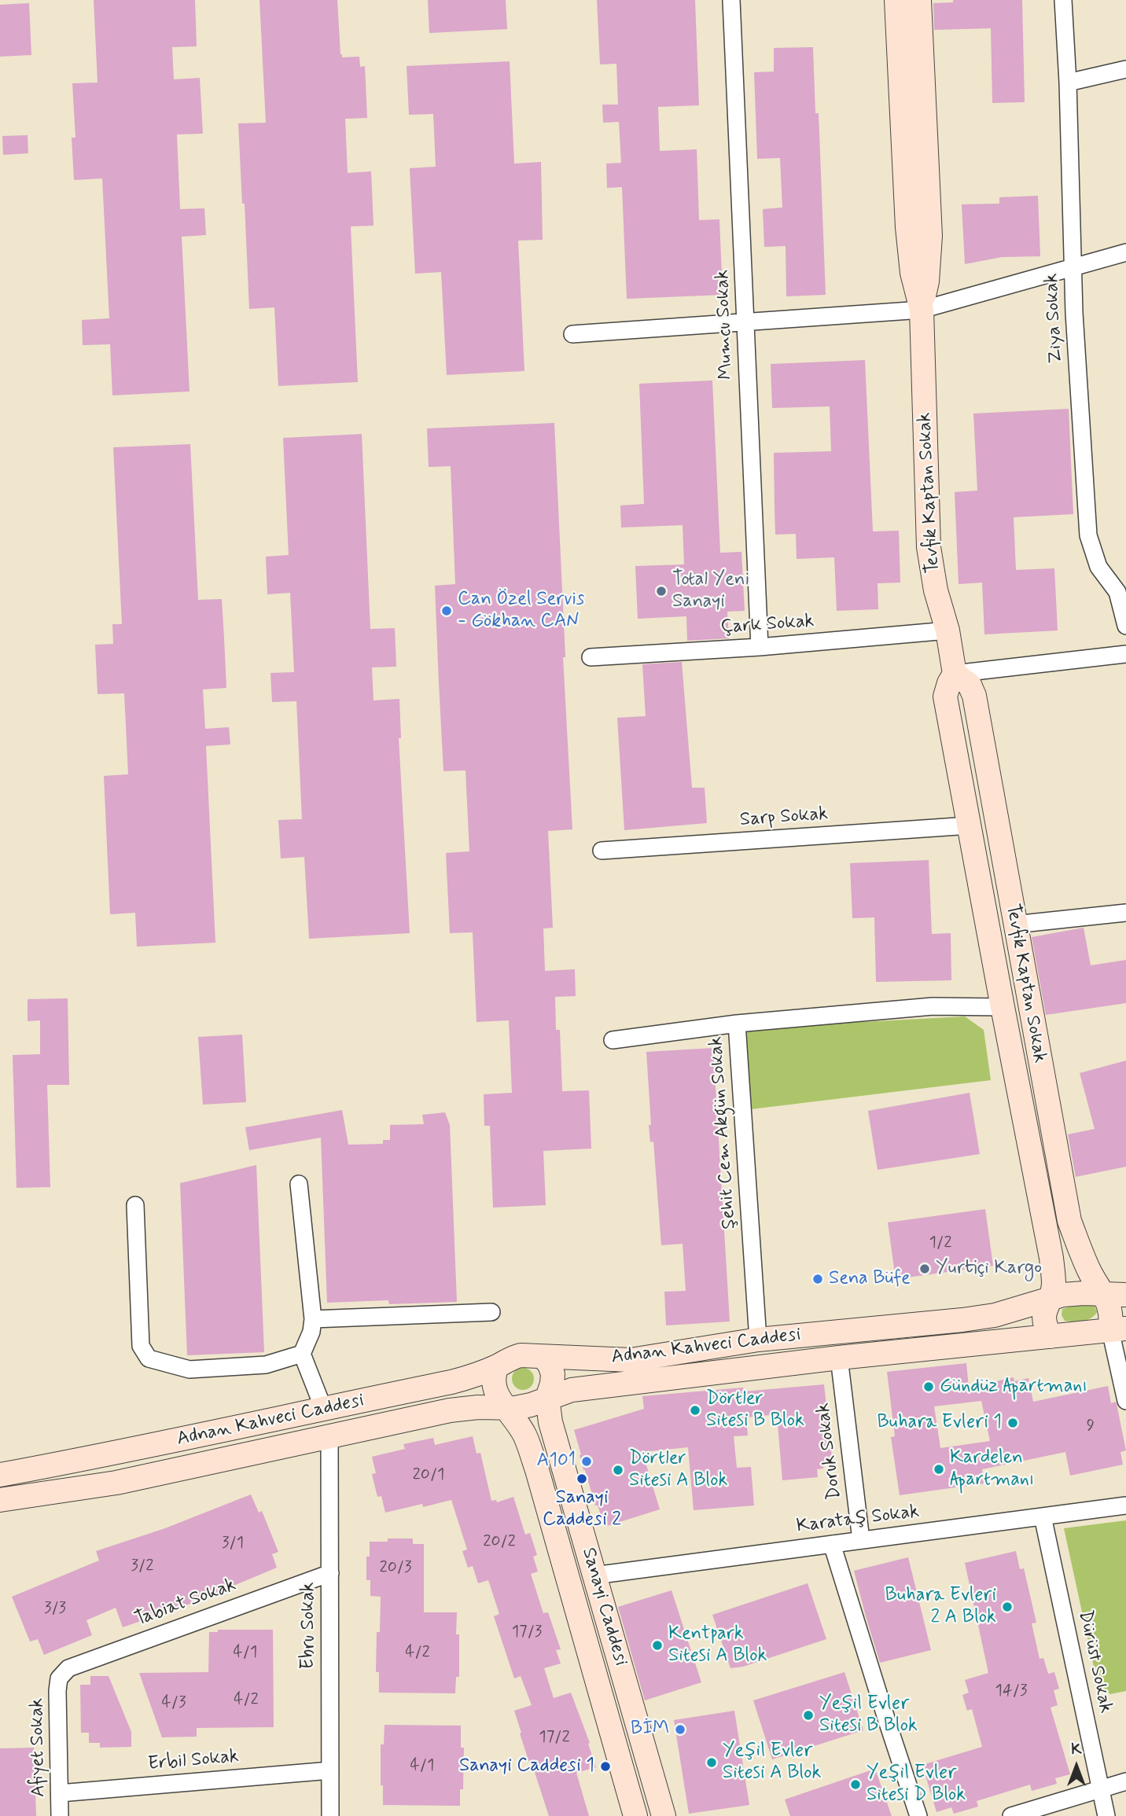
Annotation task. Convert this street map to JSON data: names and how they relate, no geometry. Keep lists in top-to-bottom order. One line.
{"streets":{"main road":["Tevfik Kaptan Sokak","Adnan Kahveci Caddesi","Sanayi Caddesi"],"street":["Ziya Sokak","Mumcu Sokak","Çark Sokak","Sarp Sokak","Şehit Cem Akgün Sokak","Doruk Sokak","Karataş Sokak","Tabiat Sokak","Ebru Sokak","Dürüst Sokak","Afiyet Sokak","Erbil Sokak"]},"crossings":[["Mumcu Sokak","Çark Sokak"],["Tevfik Kaptan Sokak","Çark Sokak"],["Tevfik Kaptan Sokak","Sarp Sokak"],["Tevfik Kaptan Sokak","Şehit Cem Akgün Sokak"],["Tevfik Kaptan Sokak","Adnan Kahveci Caddesi"],["Şehit Cem Akgün Sokak","Adnan Kahveci Caddesi"],["Adnan Kahveci Caddesi","Doruk Sokak"],["Adnan Kahveci Caddesi","Sanayi Caddesi"],["Adnan Kahveci Caddesi","Ebru Sokak"],["Doruk Sokak","Karataş Sokak"],["Karataş Sokak","Sanayi Caddesi"],["Karataş Sokak","Dürüst Sokak"],["Tabiat Sokak","Ebru Sokak"],["Tabiat Sokak","Afiyet Sokak"],["Ebru Sokak","Erbil Sokak"],["Afiyet Sokak","Erbil Sokak"]],"places":["Total Yeni Sanayi","Can Özel Servis - Gökhan CAN","Yurtiçi Kargo","Sena Büfe","Gündüz Apartmanı","Dörtler Sitesi B Blok","Buhara Evleri 1","A101","Kardelen Apartmanı","Dörtler Sitesi A Blok","Sanayi Caddesi 2","Buhara Evleri 2 A Blok","Kentpark Sitesi A Blok","Yeşil Evler Sitesi B Blok","BİM","Yeşil Evler Sitesi A Blok","Sanayi Caddesi 1","Yeşil Evler Sitesi D Blok"],"house_numbers":["1/2","9","20/1","20/2","3/1","3/2","20/3","3/3","17/3","4/1","4/2","14/3","4/2","4/3","17/2","4/1"],"north":"top"}
